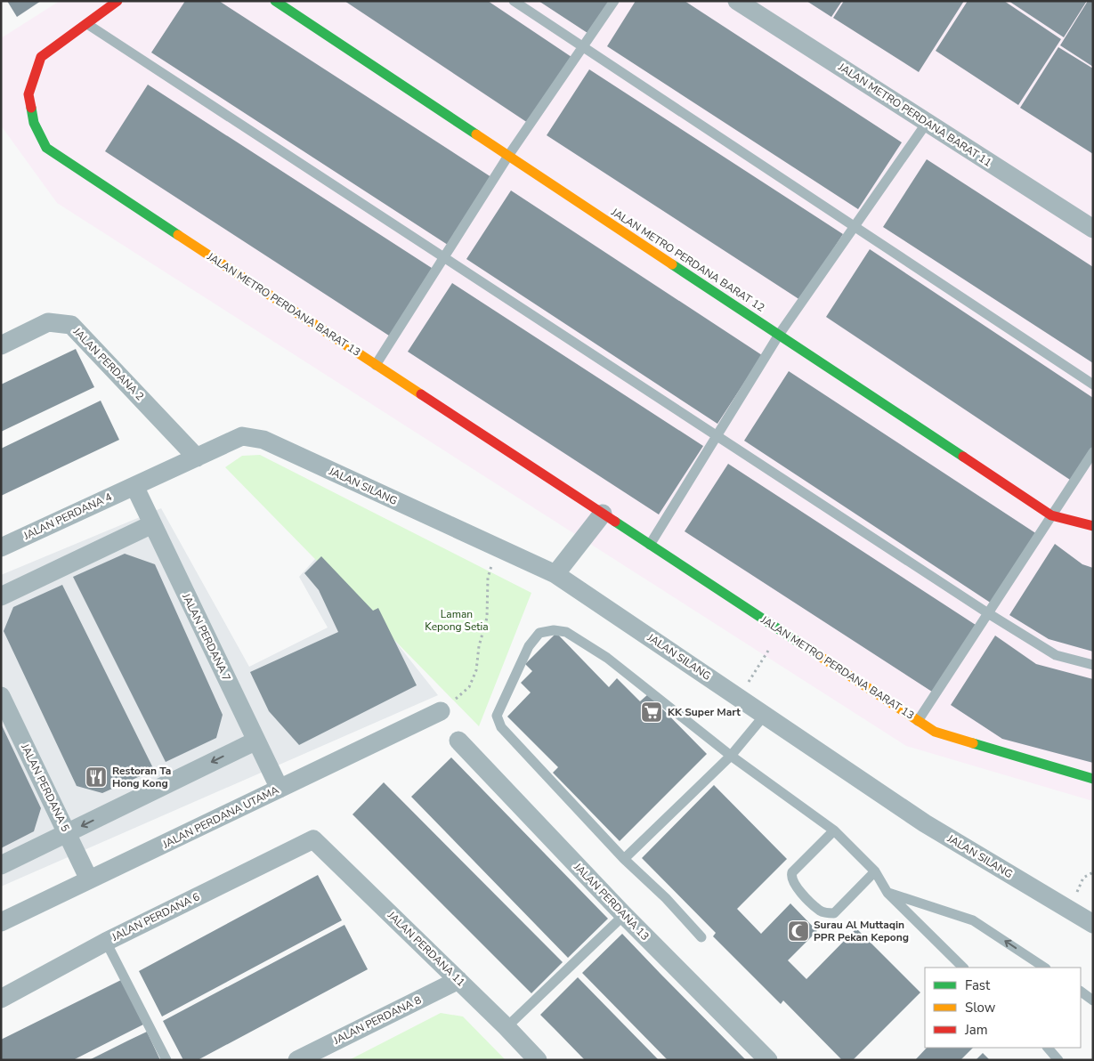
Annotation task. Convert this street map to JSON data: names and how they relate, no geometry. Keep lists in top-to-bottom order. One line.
{"streets":{"street":["JALAN METRO PERDANA BARAT 11","JALAN METRO PERDANA BARAT 12","JALAN METRO PERDANA BARAT 13","JALAN PERDANA 2","JALAN SILANG","JALAN PERDANA 4","JALAN PERDANA 7","JALAN PERDANA 5","JALAN PERDANA UTAMA","JALAN PERDANA 13","JALAN PERDANA 6","JALAN PERDANA 11","JALAN PERDANA 8"]},"crossings":[["JALAN PERDANA 2","JALAN PERDANA 4"],["JALAN SILANG","JALAN PERDANA 4"],["JALAN PERDANA 4","JALAN PERDANA 7"],["JALAN PERDANA 7","JALAN PERDANA UTAMA"],["JALAN PERDANA 5","JALAN PERDANA UTAMA"],["JALAN PERDANA 6","JALAN PERDANA 11"],["JALAN PERDANA 11","JALAN PERDANA 8"]],"parks":["Laman Kepong Setia"],"places":{"supermarket":["KK Super Mart"],"restaurant":["Restoran Ta Hong Kong"],"mosque":["Surau Al Muttaqin PPR Pekan Kepong"]},"legend":["Fast","Slow","Jam"]}
